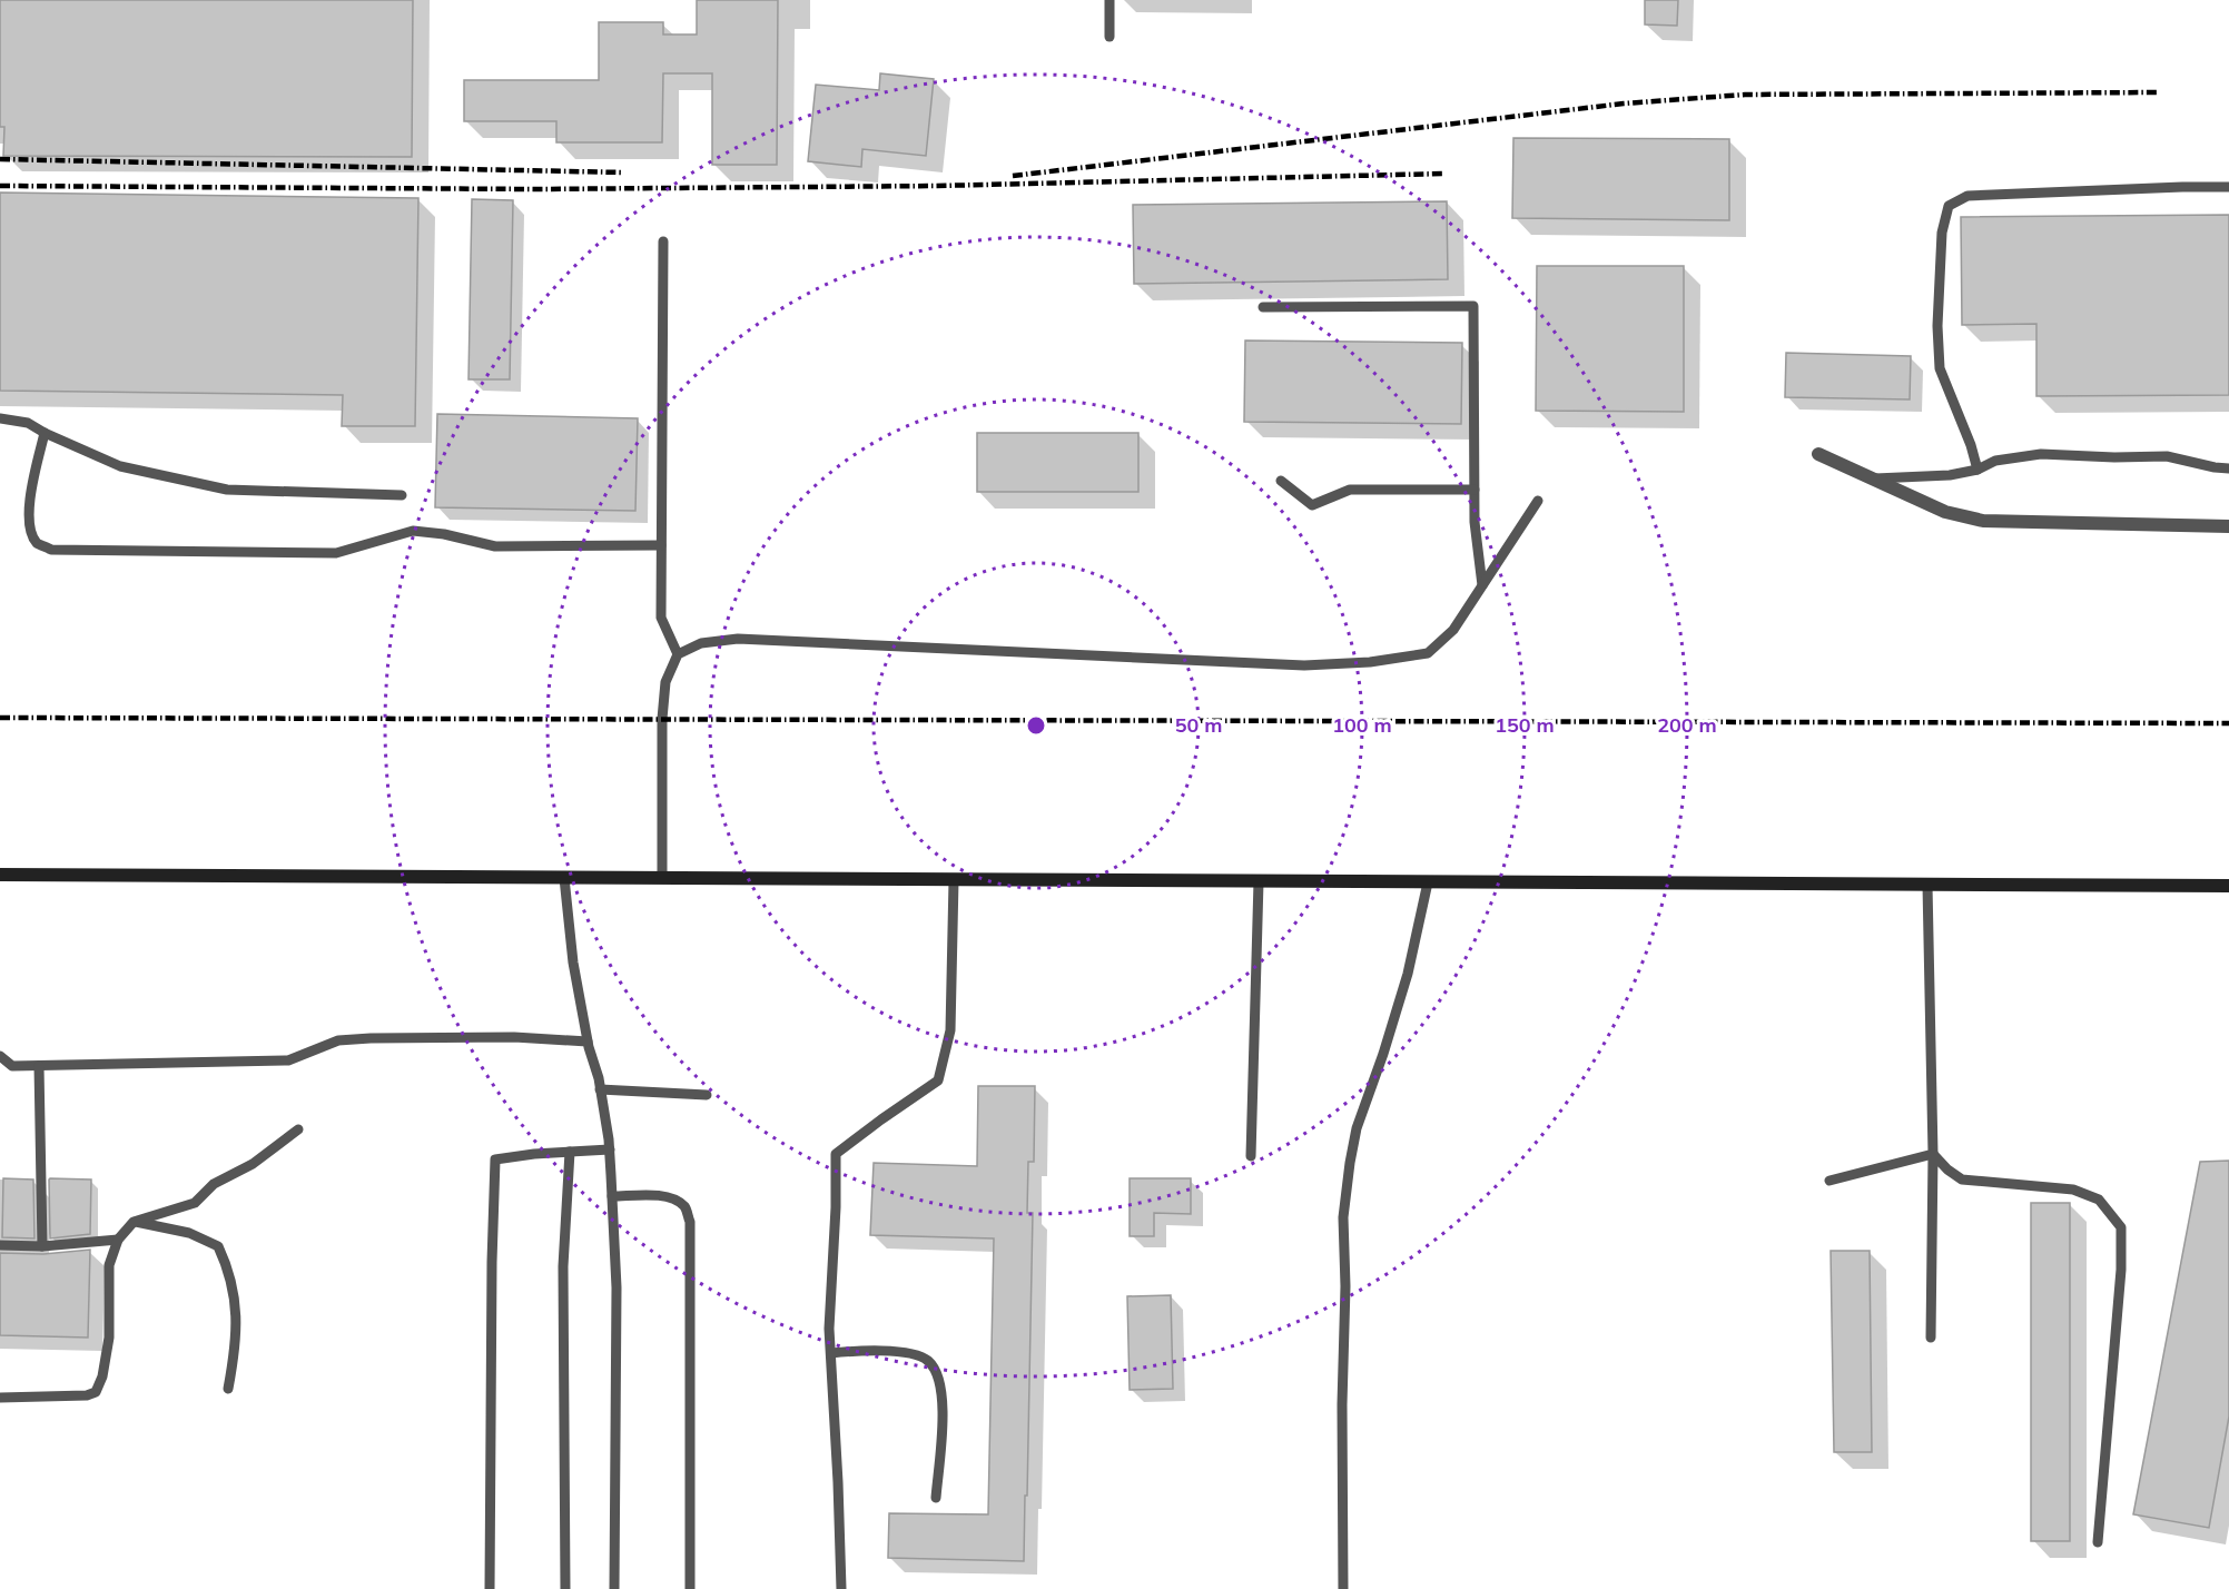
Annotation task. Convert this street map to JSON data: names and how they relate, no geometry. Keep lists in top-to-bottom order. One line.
{"rings":["50 m","100 m","150 m","200 m"]}
